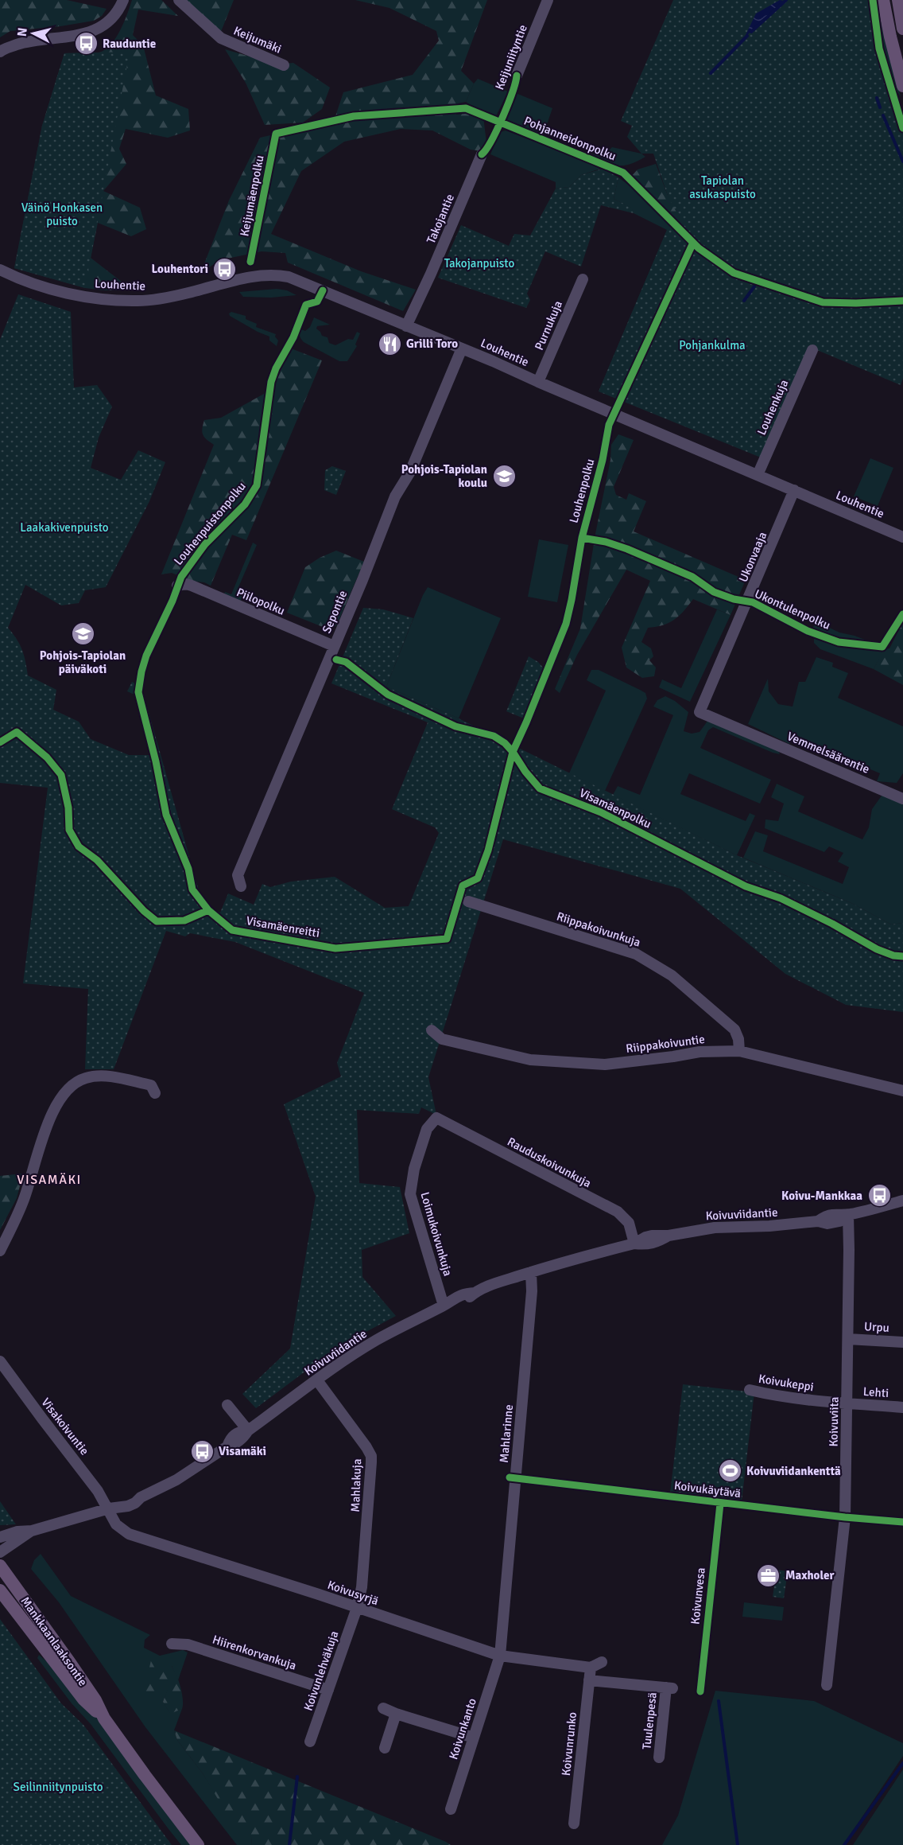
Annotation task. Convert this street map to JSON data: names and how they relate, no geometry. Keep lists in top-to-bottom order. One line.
{"streets":{"main road":["Mankkaanlaaksontie"],"street":["Keijumäki","Keijuniityntie","Takojantie","Louhentie","Purnukuja","Louhenkuja","Ukonvaaja","Piilopolku","Sepontie","Vemmelsäärentie","Riippakoivunkuja","Riippakoivuntie","Rauduskoivunkuja","Koivuviidantie","Loimukoivunkuja","Urpu","Koivukeppi","Lehti","Koivuviita","Visakoivuntie","Mahlarinne","Mahlakuja","Koivusyrjä","Hiirenkorvankuja","Koivunlehväkuja","Tuulenpesä","Koivunkanto","Koivunrunko"],"cycle path":["Pohjanneidonpolku","Louhenpolku","Louhenpuistonpolku","Ukontulenpolku","Visamäenpolku","Koivukäytävä"]},"crossings":[["Takojantie","Louhentie"],["Louhentie","Purnukuja"],["Louhentie","Louhenkuja"],["Louhentie","Ukonvaaja"],["Louhentie","Sepontie"],["Ukonvaaja","Vemmelsäärentie"],["Piilopolku","Sepontie"],["Riippakoivunkuja","Riippakoivuntie"],["Rauduskoivunkuja","Koivuviidantie"],["Rauduskoivunkuja","Loimukoivunkuja"],["Koivuviidantie","Loimukoivunkuja"],["Koivuviidantie","Koivuviita"],["Koivuviidantie","Visakoivuntie"],["Koivuviidantie","Mahlarinne"],["Koivuviidantie","Mahlakuja"],["Koivuviidantie","Koivusyrjä"],["Urpu","Koivuviita"],["Koivukeppi","Lehti"],["Koivukeppi","Koivuviita"],["Lehti","Koivuviita"],["Visakoivuntie","Koivusyrjä"],["Mahlarinne","Koivusyrjä"],["Mahlarinne","Koivunkanto"],["Mahlakuja","Koivusyrjä"],["Mahlakuja","Koivunlehväkuja"],["Koivusyrjä","Koivunlehväkuja"],["Koivusyrjä","Koivunkanto"],["Koivusyrjä","Koivunrunko"],["Hiirenkorvankuja","Koivunlehväkuja"],["Tuulenpesä","Koivunrunko"]],"districts":["VISAMÄKI"],"parks":["Tapiolan asukaspuisto","Väinö Honkasen puisto","Takojanpuisto","Pohjankulma","Laakakivenpuisto","Seilinniitynpuisto"],"places":{"bus stop":["Rauduntie","Louhentori","Koivu-Mankkaa","Visamäki"],"restaurant":["Grilli Toro"],"school or university":["Pohjois-Tapiolan koulu","Pohjois-Tapiolan päiväkoti"],"sports":["Koivuviidankenttä"],"office":["Maxholer"]},"north":"left"}
